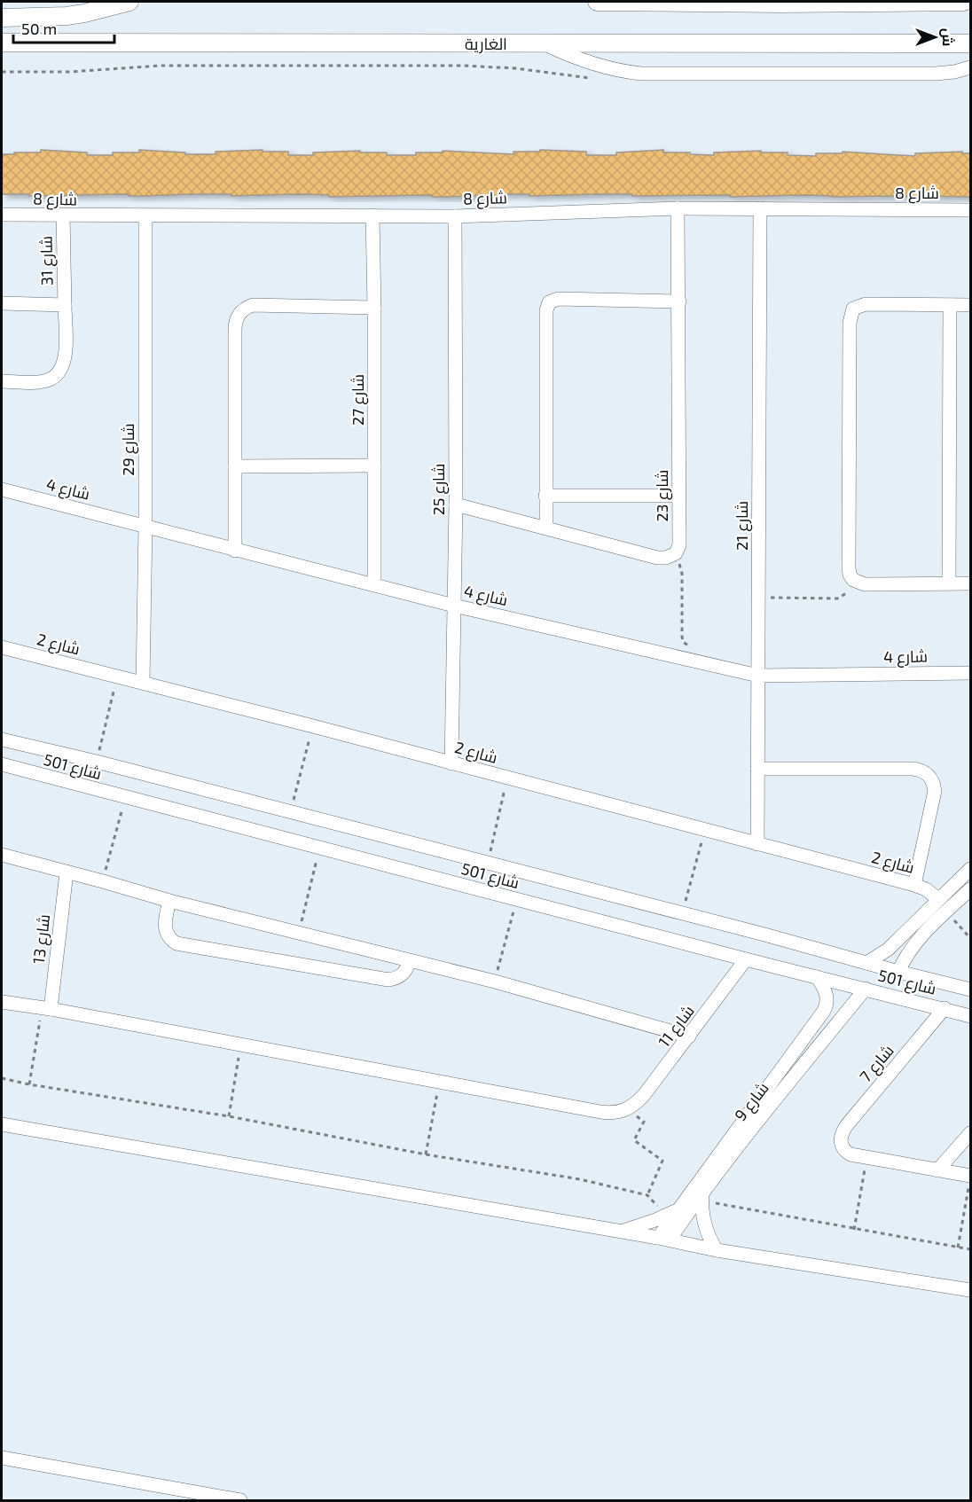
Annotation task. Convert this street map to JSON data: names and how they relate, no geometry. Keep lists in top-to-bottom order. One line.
{"streets":{"main road":["الغارية"],"street":["شارع 8","شارع 31","شارع 27","شارع 29","شارع 4","شارع 25","شارع 23","شارع 21","شارع 2","شارع 501","شارع 13","شارع 11","شارع 7","شارع 9"]},"crossings":[["شارع 8","شارع 31"],["شارع 8","شارع 27"],["شارع 8","شارع 29"],["شارع 8","شارع 25"],["شارع 8","شارع 23"],["شارع 8","شارع 21"],["شارع 27","شارع 4"],["شارع 29","شارع 4"],["شارع 29","شارع 2"],["شارع 4","شارع 25"],["شارع 4","شارع 21"],["شارع 25","شارع 2"],["شارع 21","شارع 2"],["شارع 501","شارع 11"],["شارع 501","شارع 7"],["شارع 501","شارع 9"]],"scale_bar":"50 m","north":"right"}
